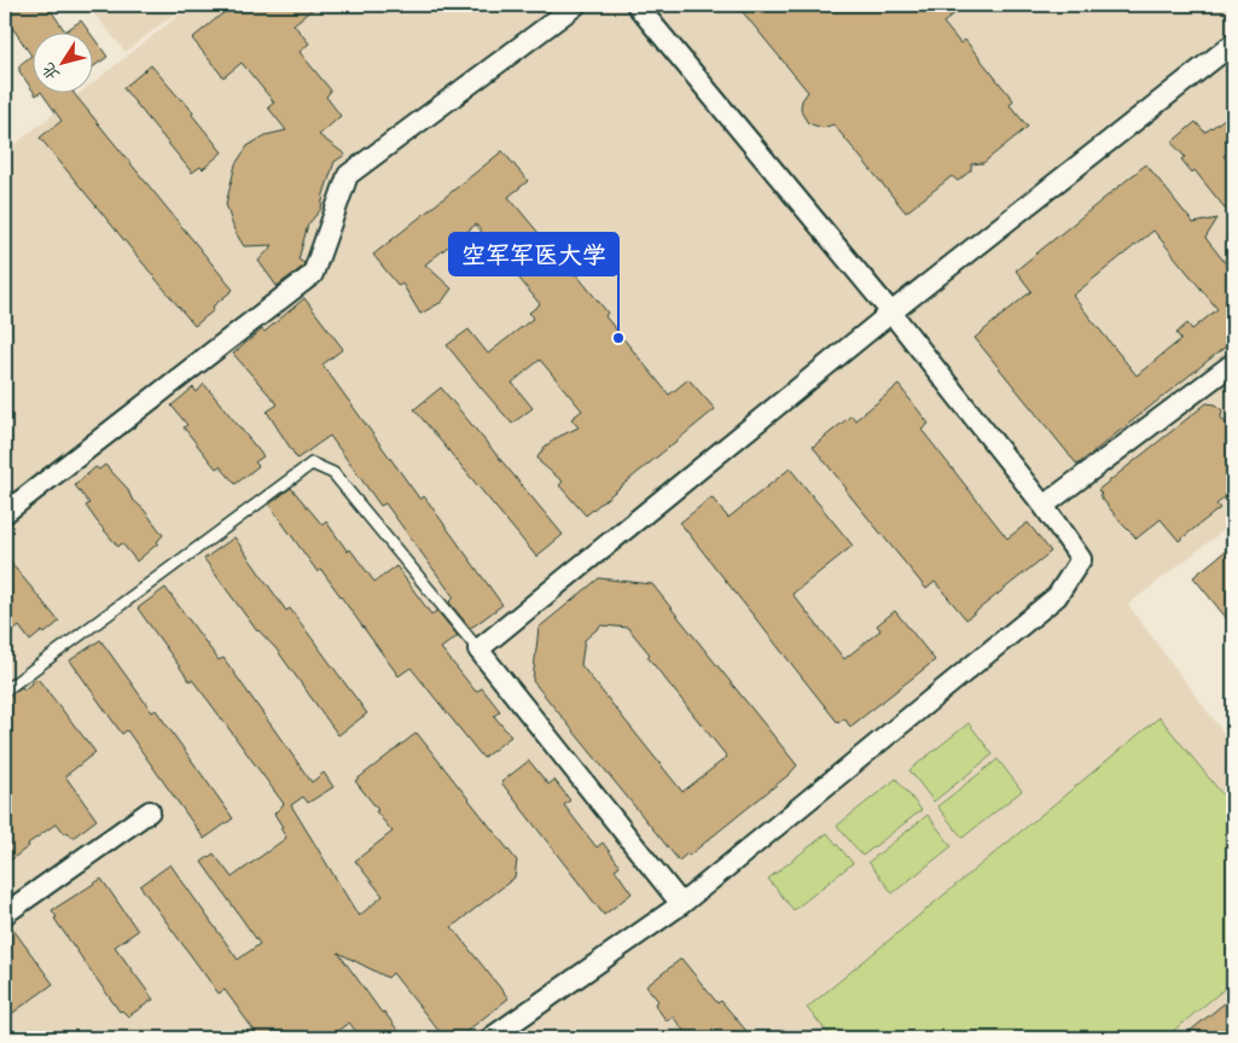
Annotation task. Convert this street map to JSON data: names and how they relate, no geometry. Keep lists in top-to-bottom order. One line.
{"places":["空军军医大学"],"north":"bottom left"}
